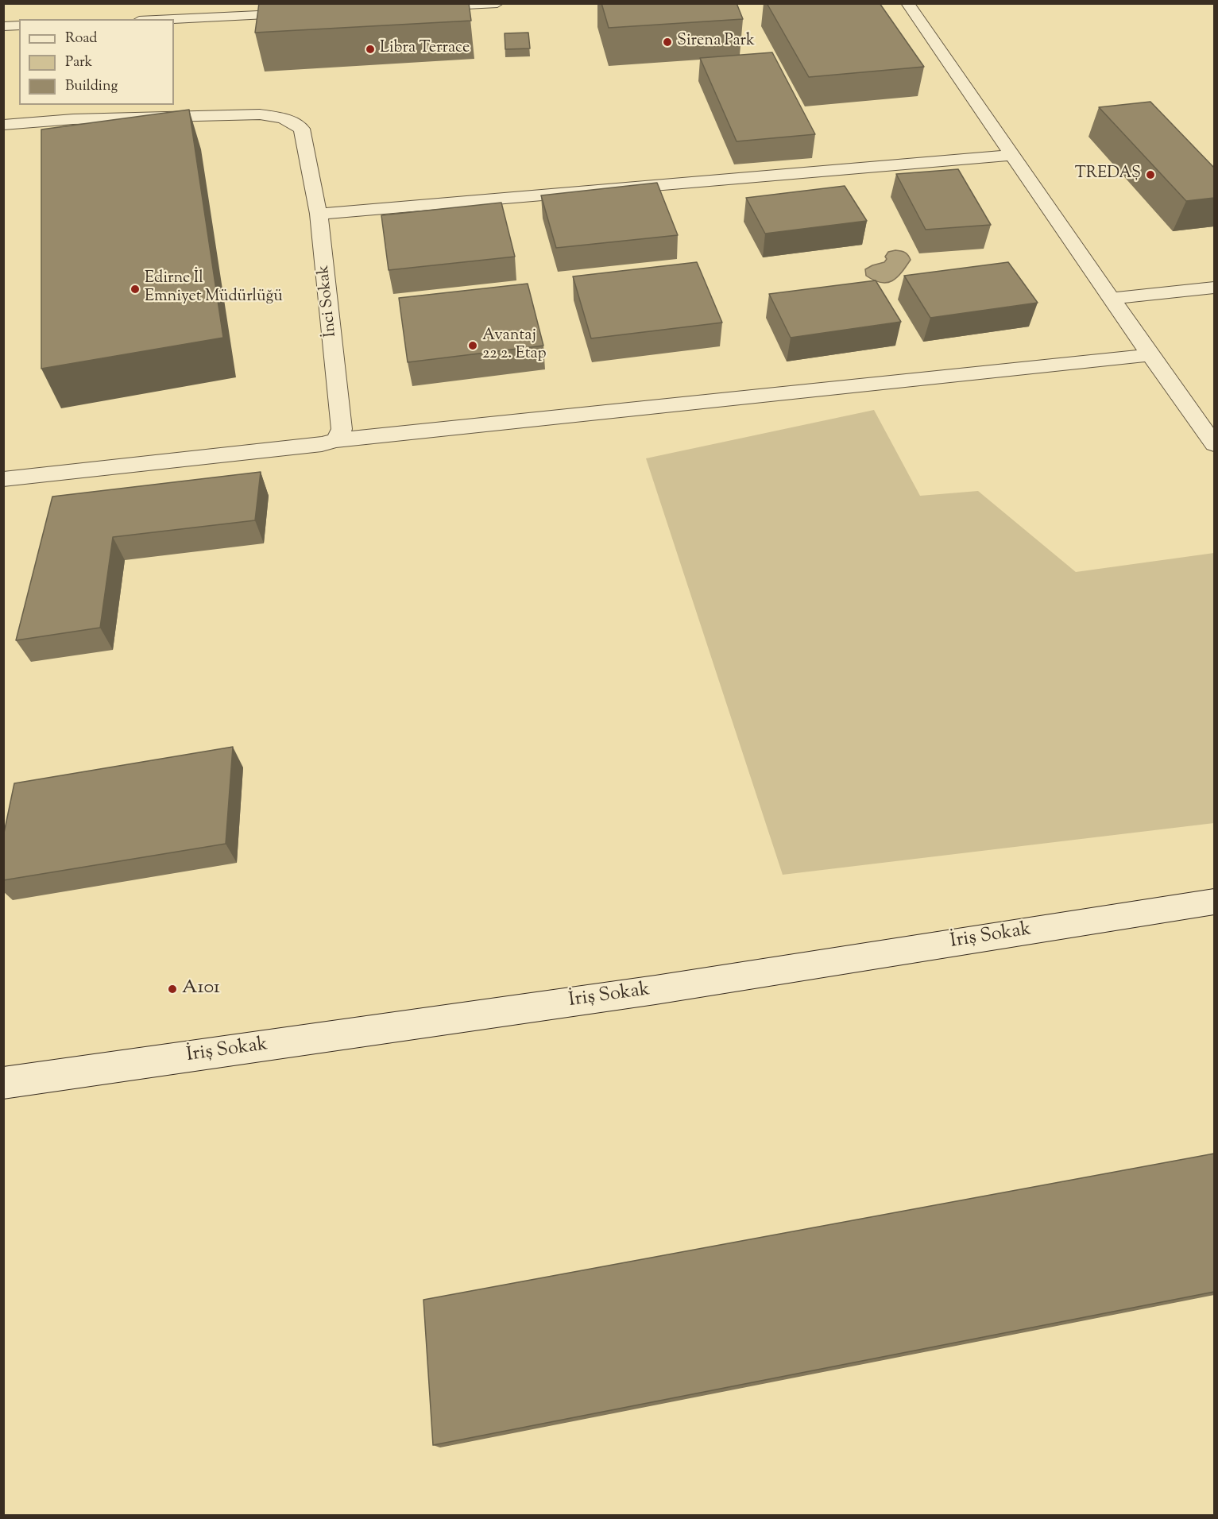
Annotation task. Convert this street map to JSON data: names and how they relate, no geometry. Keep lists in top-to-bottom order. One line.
{"streets":{"street":["İnci Sokak","İriş Sokak"]},"places":["Sirena Park","Libra Terrace","TREDAŞ","Edirne İl Emniyet Müdürlüğü","Avantaj 22 2. Etap","A101"],"legend":["Road","Park","Building"]}
